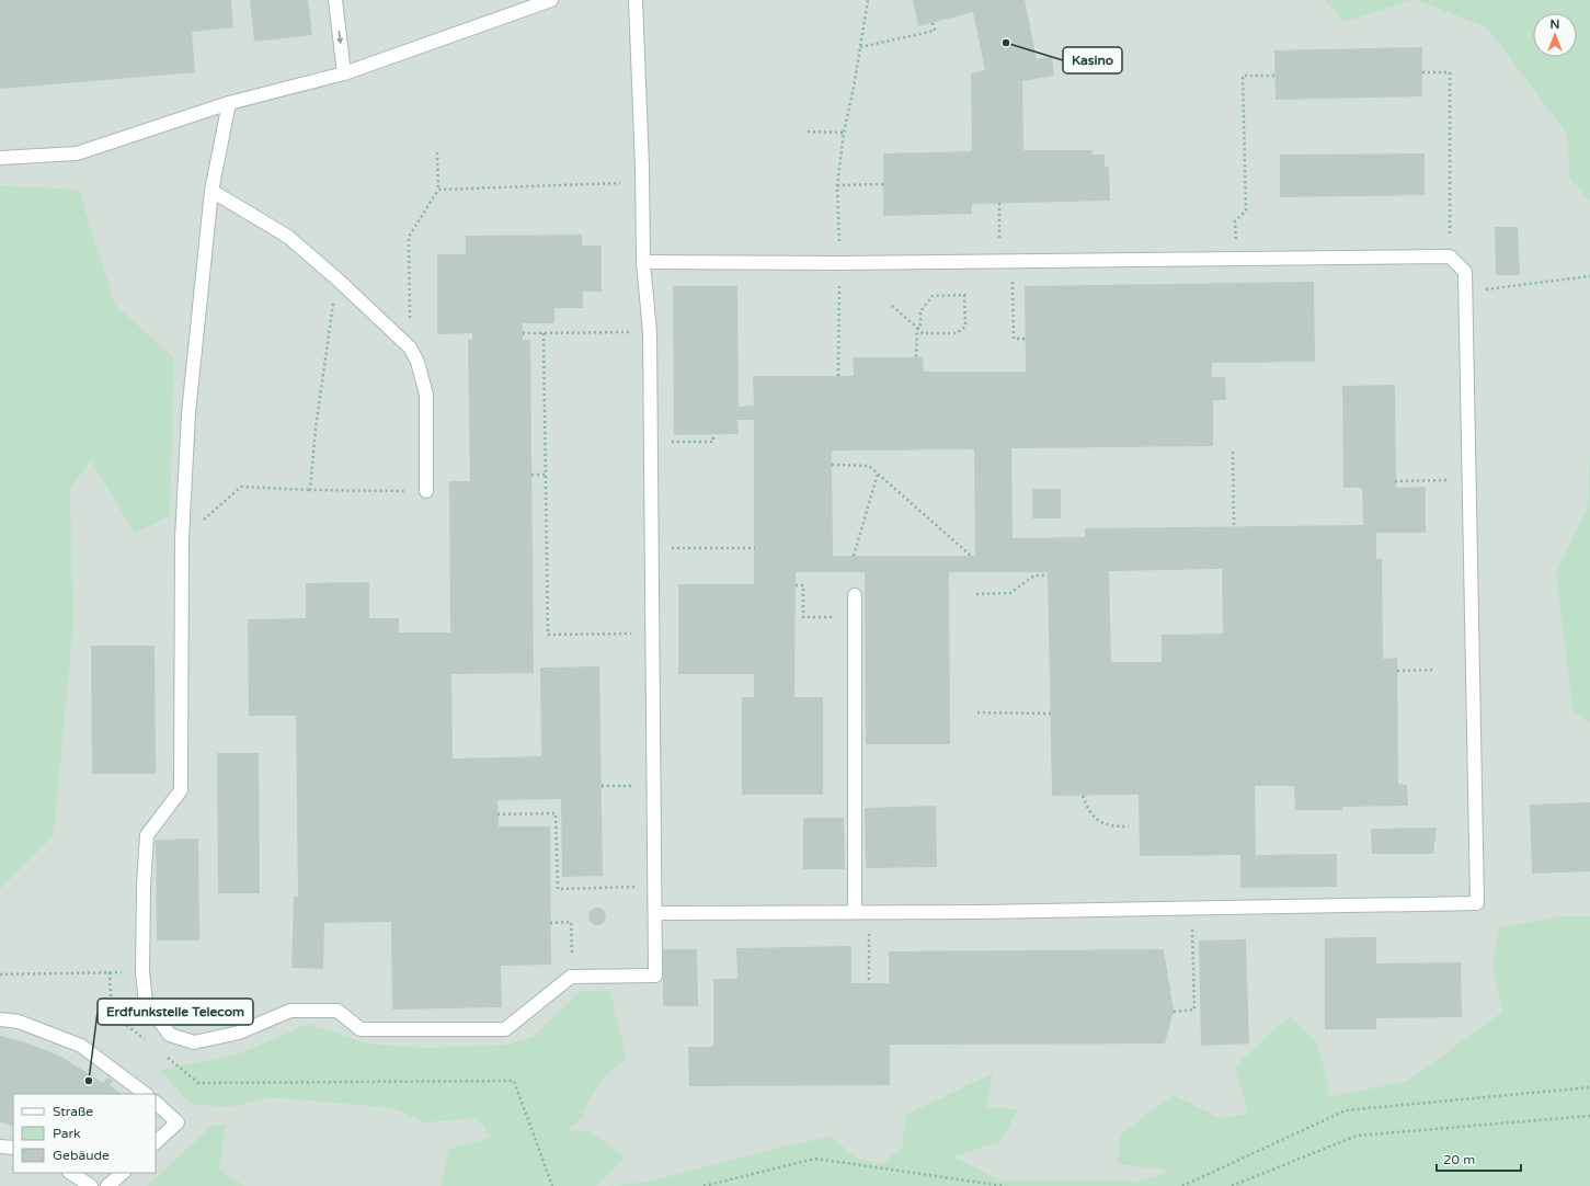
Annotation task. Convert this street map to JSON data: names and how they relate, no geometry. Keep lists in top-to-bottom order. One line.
{"places":["Kasino","Erdfunkstelle Telecom"],"legend":["Straße","Park","Gebäude"],"scale_bar":"20 m","north":"top"}
